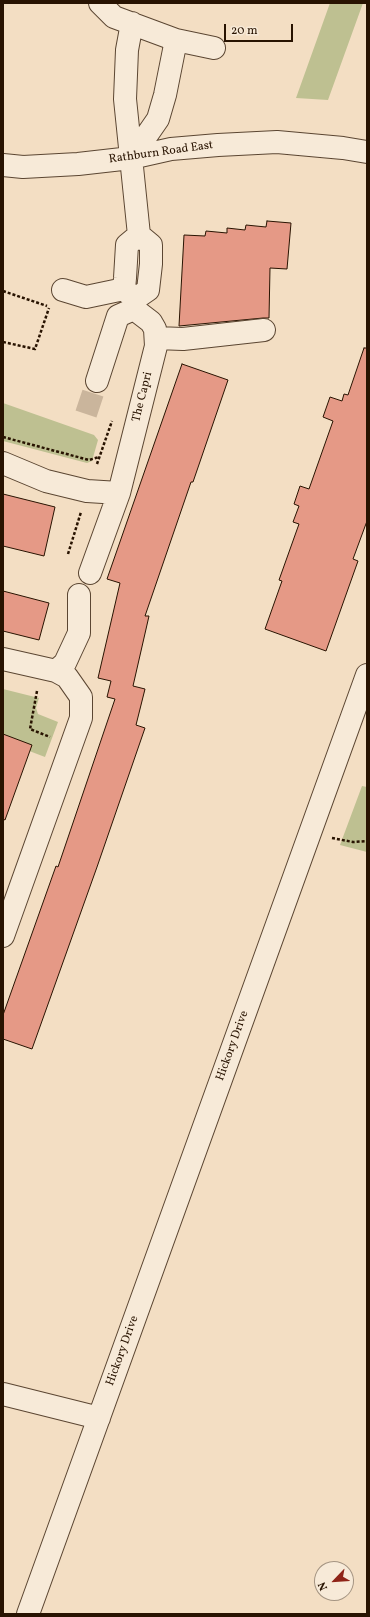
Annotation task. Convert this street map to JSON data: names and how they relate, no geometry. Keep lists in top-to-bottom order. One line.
{"streets":{"street":["Rathburn Road East","The Capri","Hickory Drive"]},"scale_bar":"20 m","north":"bottom left"}
